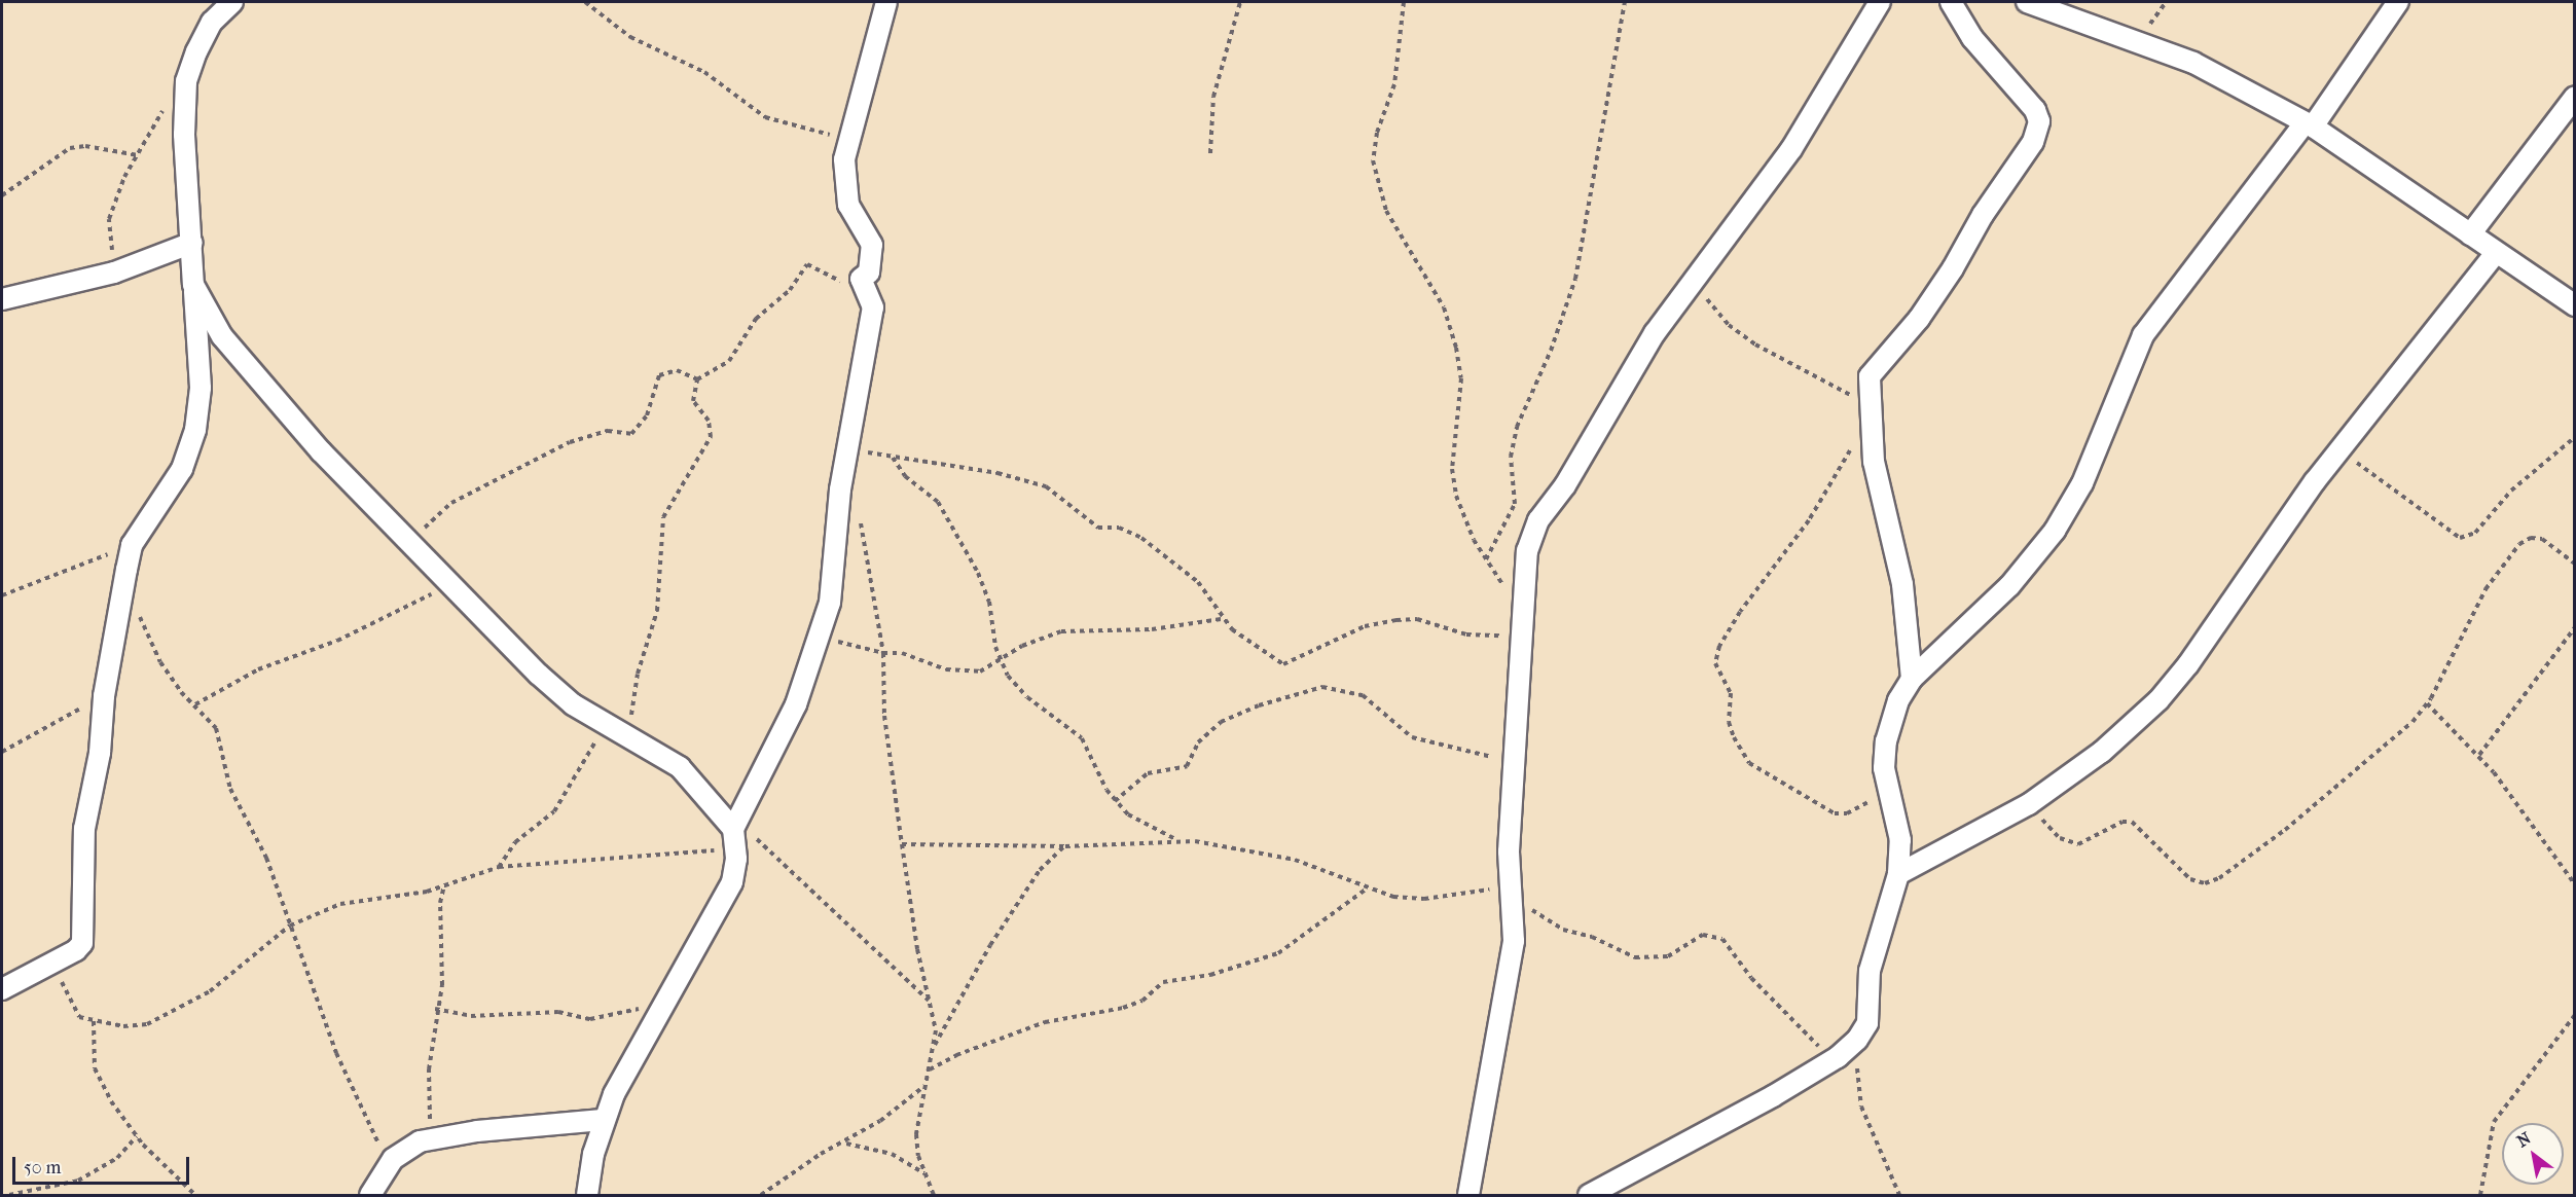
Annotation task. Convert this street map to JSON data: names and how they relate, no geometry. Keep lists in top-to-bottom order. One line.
{"scale_bar":"50 m","north":"top left"}
